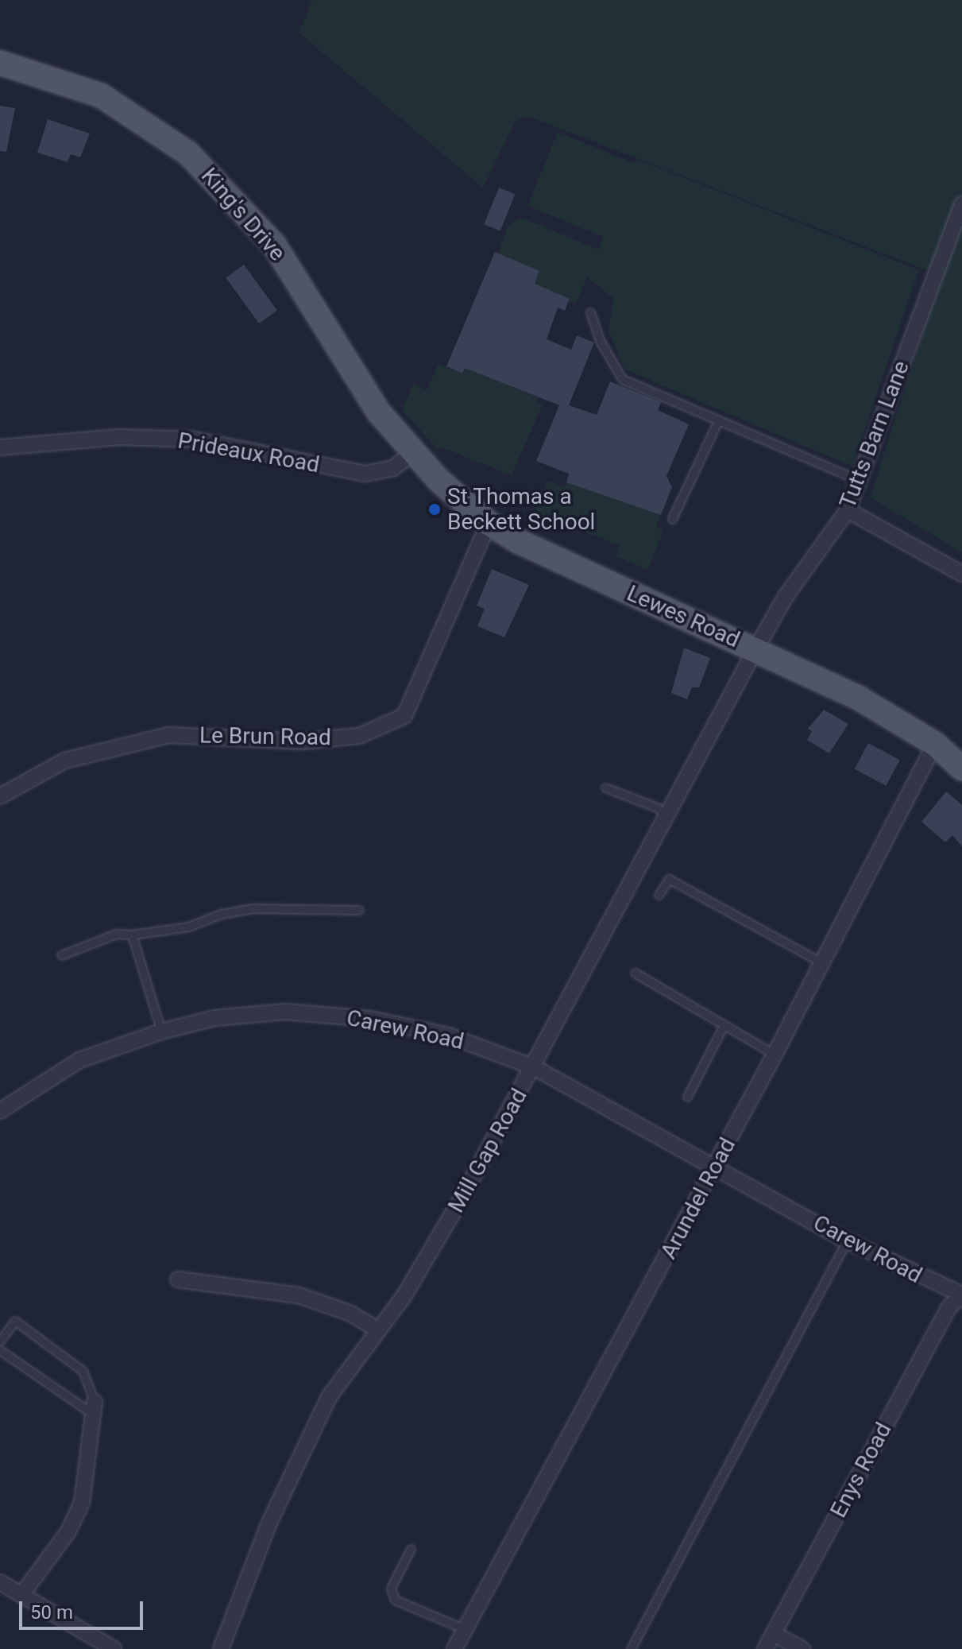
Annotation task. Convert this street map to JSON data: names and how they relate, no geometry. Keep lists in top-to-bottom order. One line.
{"streets":{"main road":["King's Drive","Lewes Road"],"street":["Tutts Barn Lane","Prideaux Road","Le Brun Road","Carew Road","Mill Gap Road","Arundel Road","Enys Road"]},"crossings":[["King's Drive","Prideaux Road"],["King's Drive","Lewes Road"],["Tutts Barn Lane","Lewes Road"],["Tutts Barn Lane","Mill Gap Road"],["Prideaux Road","Lewes Road"],["Lewes Road","Le Brun Road"],["Lewes Road","Mill Gap Road"],["Lewes Road","Arundel Road"],["Carew Road","Mill Gap Road"],["Carew Road","Arundel Road"],["Carew Road","Enys Road"]],"places":["St Thomas a Beckett School"],"scale_bar":"50 m"}
